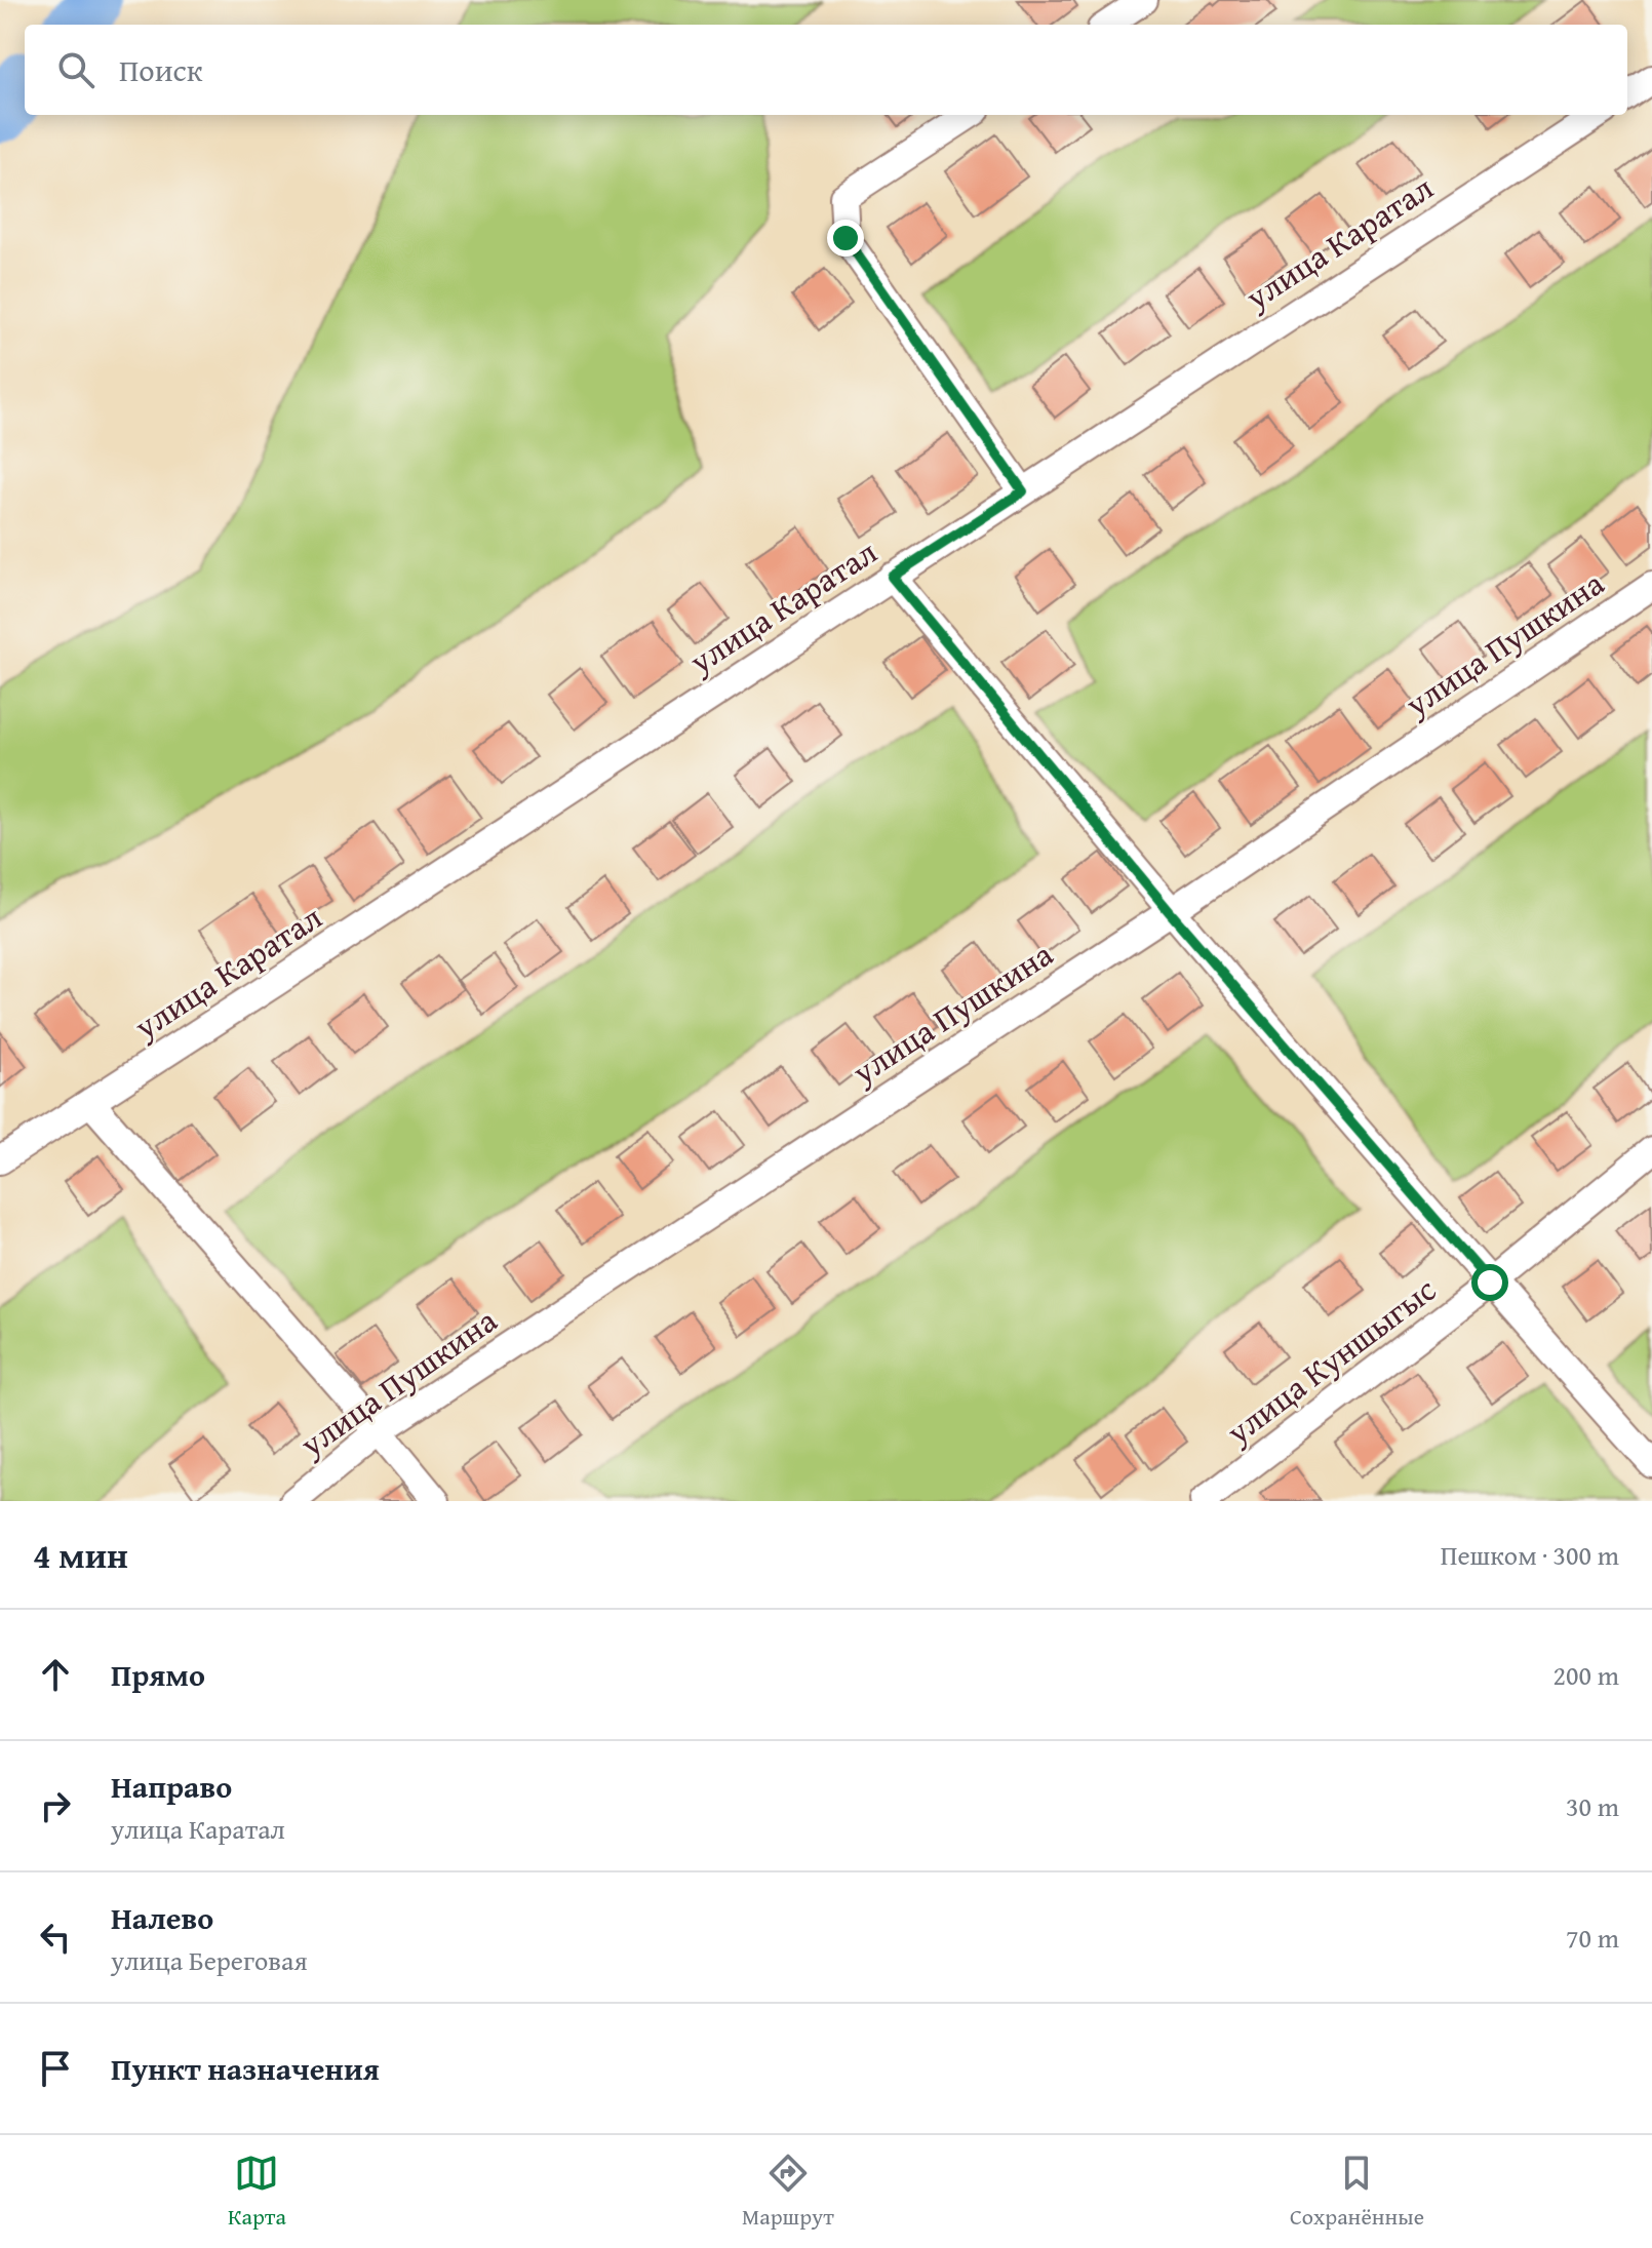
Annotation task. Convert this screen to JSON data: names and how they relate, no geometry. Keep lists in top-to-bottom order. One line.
{"streets":{"street":["улица Каратал","улица Пушкина","улица Куншыгыс"]},"page":{"search":"Поиск","heading":["4 мин","Пешком · 300 m"],"list":[["Прямо","200 m"],["Направо","улица Каратал","30 m"],["Налево","улица Береговая","70 m"],"Пункт назначения"],"nav":["Карта","Маршрут","Сохранённые"]}}
